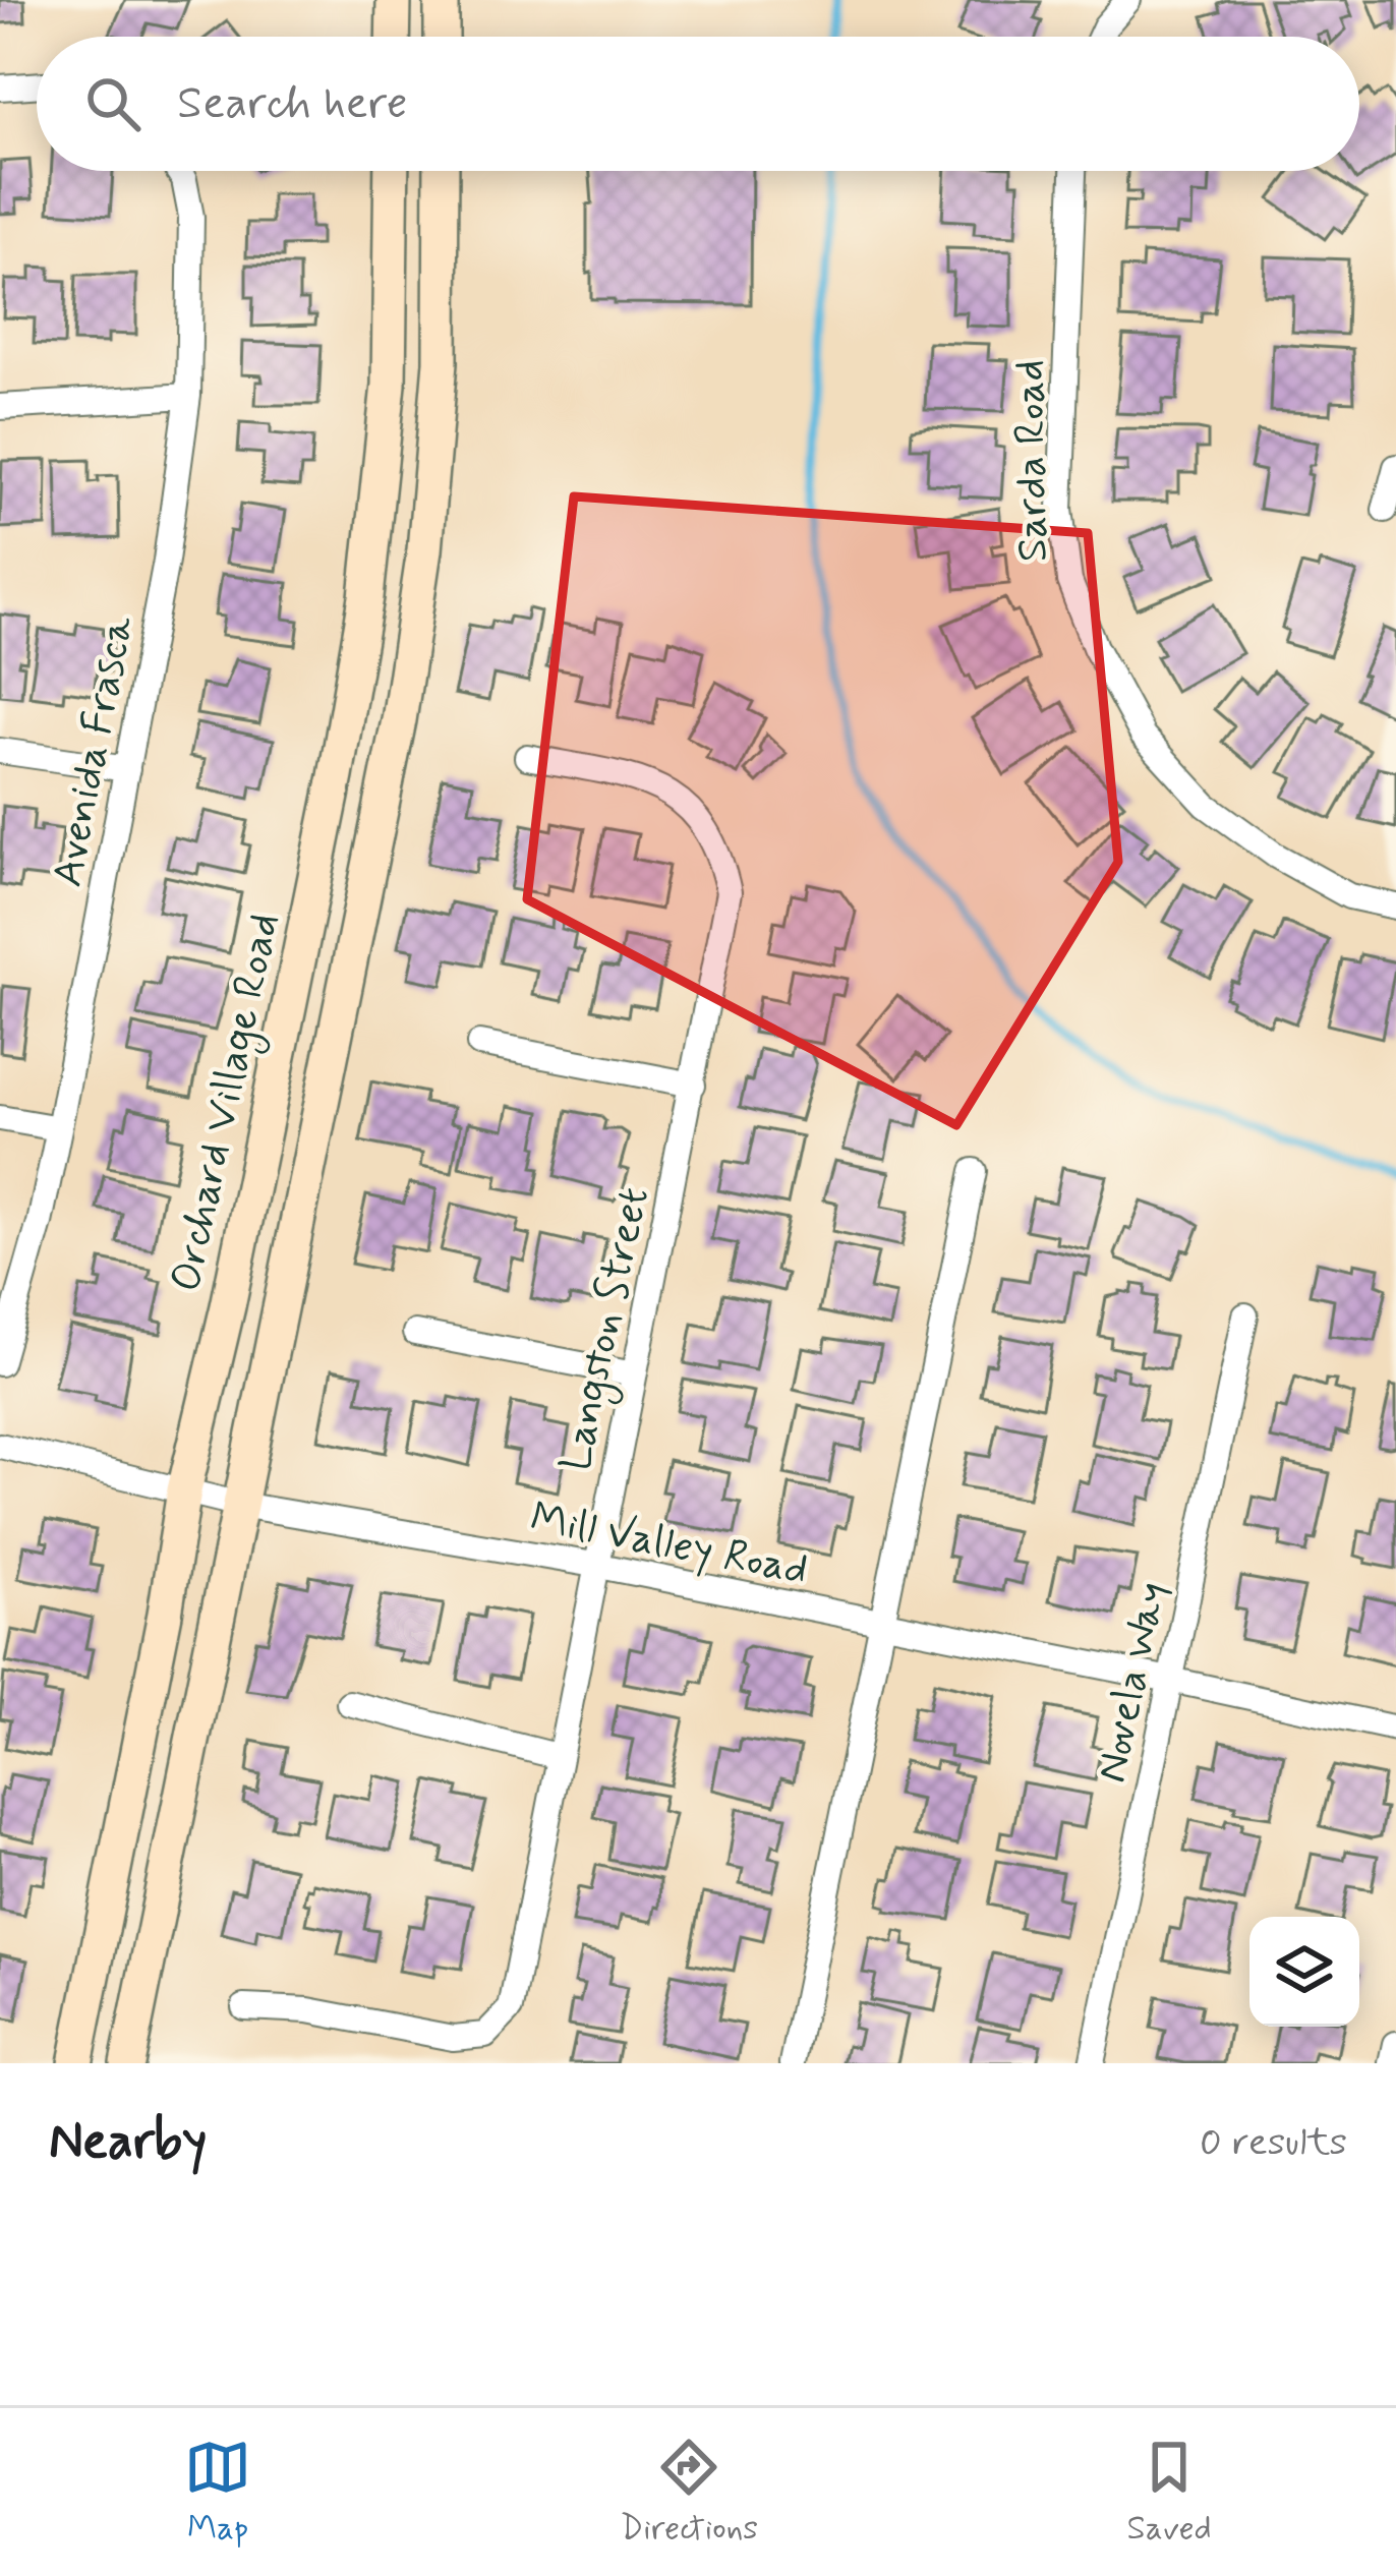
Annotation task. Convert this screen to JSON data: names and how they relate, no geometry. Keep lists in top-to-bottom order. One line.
{"streets":{"main road":["Orchard Village Road"],"street":["Sarda Road","Avenida Frasca","Langston Street","Mill Valley Road","Novela Way"]},"crossings":[["Orchard Village Road","Mill Valley Road"],["Langston Street","Mill Valley Road"],["Mill Valley Road","Novela Way"]],"page":{"search":"Search here","heading":["Nearby","0 results"],"nav":["Map","Directions","Saved"]}}
